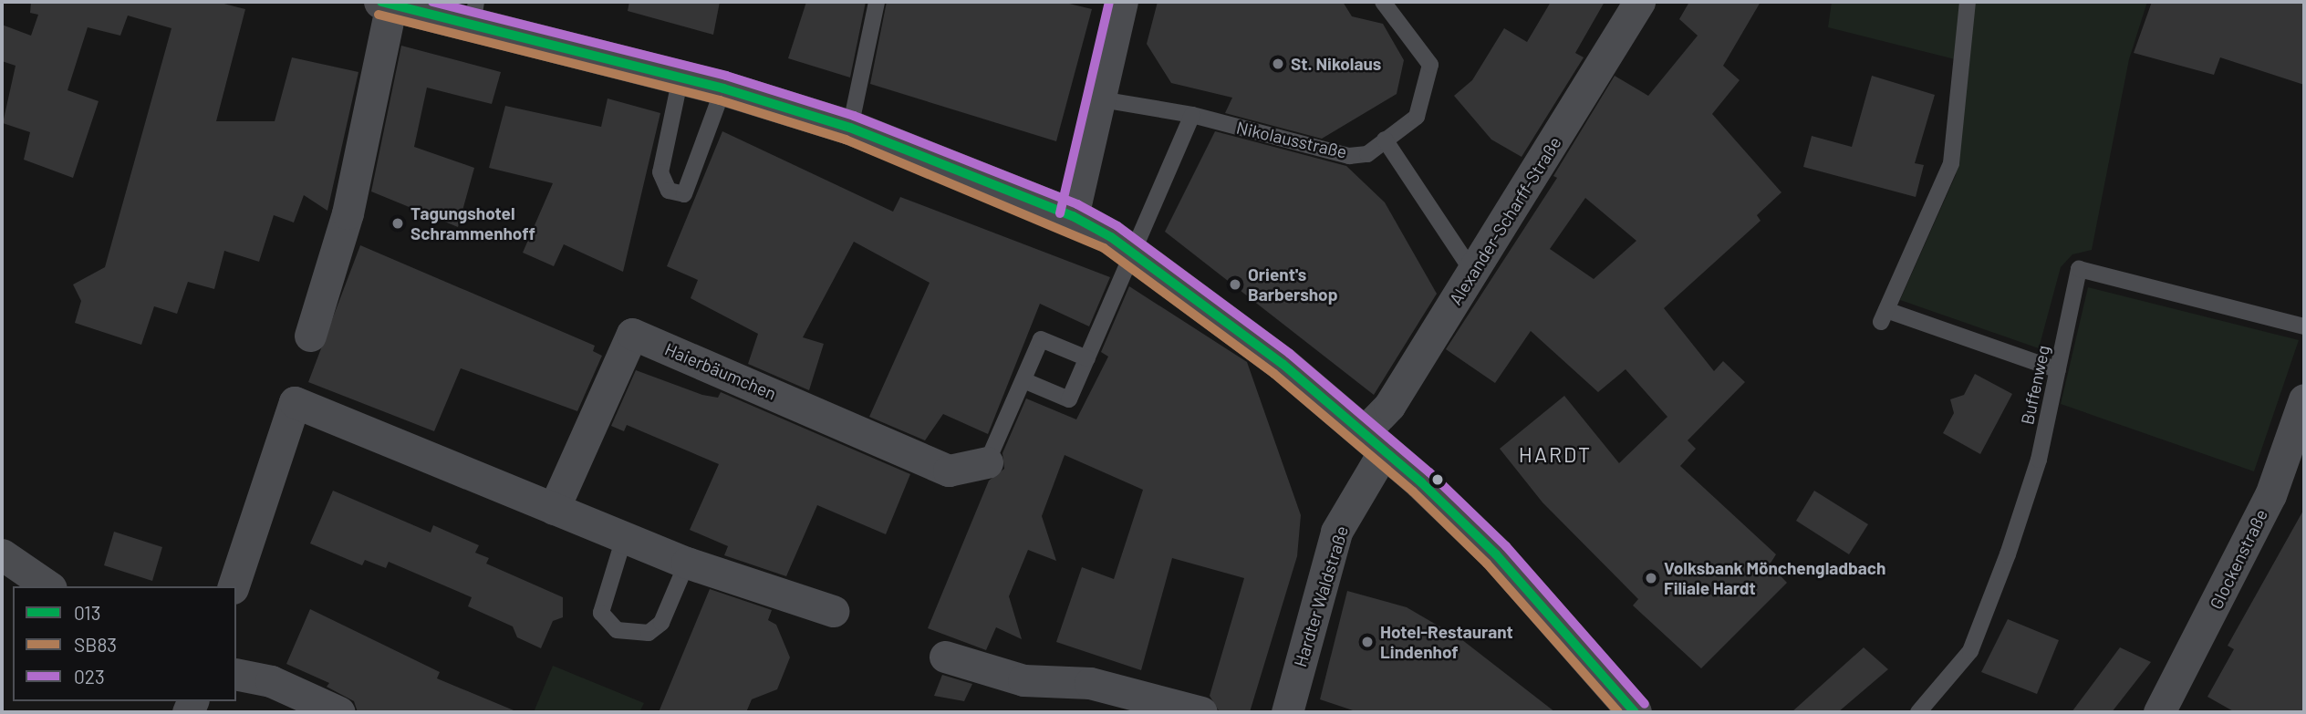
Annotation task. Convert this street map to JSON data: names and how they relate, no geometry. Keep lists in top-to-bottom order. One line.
{"streets":{"street":["Alexander-Scharff-Straße","Haierbäumchen","Glockenstraße","Hardter Waldstraße"],"lane":["Nikolausstraße","Buffenweg"]},"crossings":[["Alexander-Scharff-Straße","Hardter Waldstraße"]],"districts":["HARDT"],"places":["St. Nikolaus","Tagungshotel Schrammenhoff","Orient's Barbershop","Volksbank Mönchengladbach Filiale Hardt","Hotel-Restaurant Lindenhof"],"lines":["transit line 013","transit line 023","transit line SB83"],"legend":["013","SB83","023"]}
